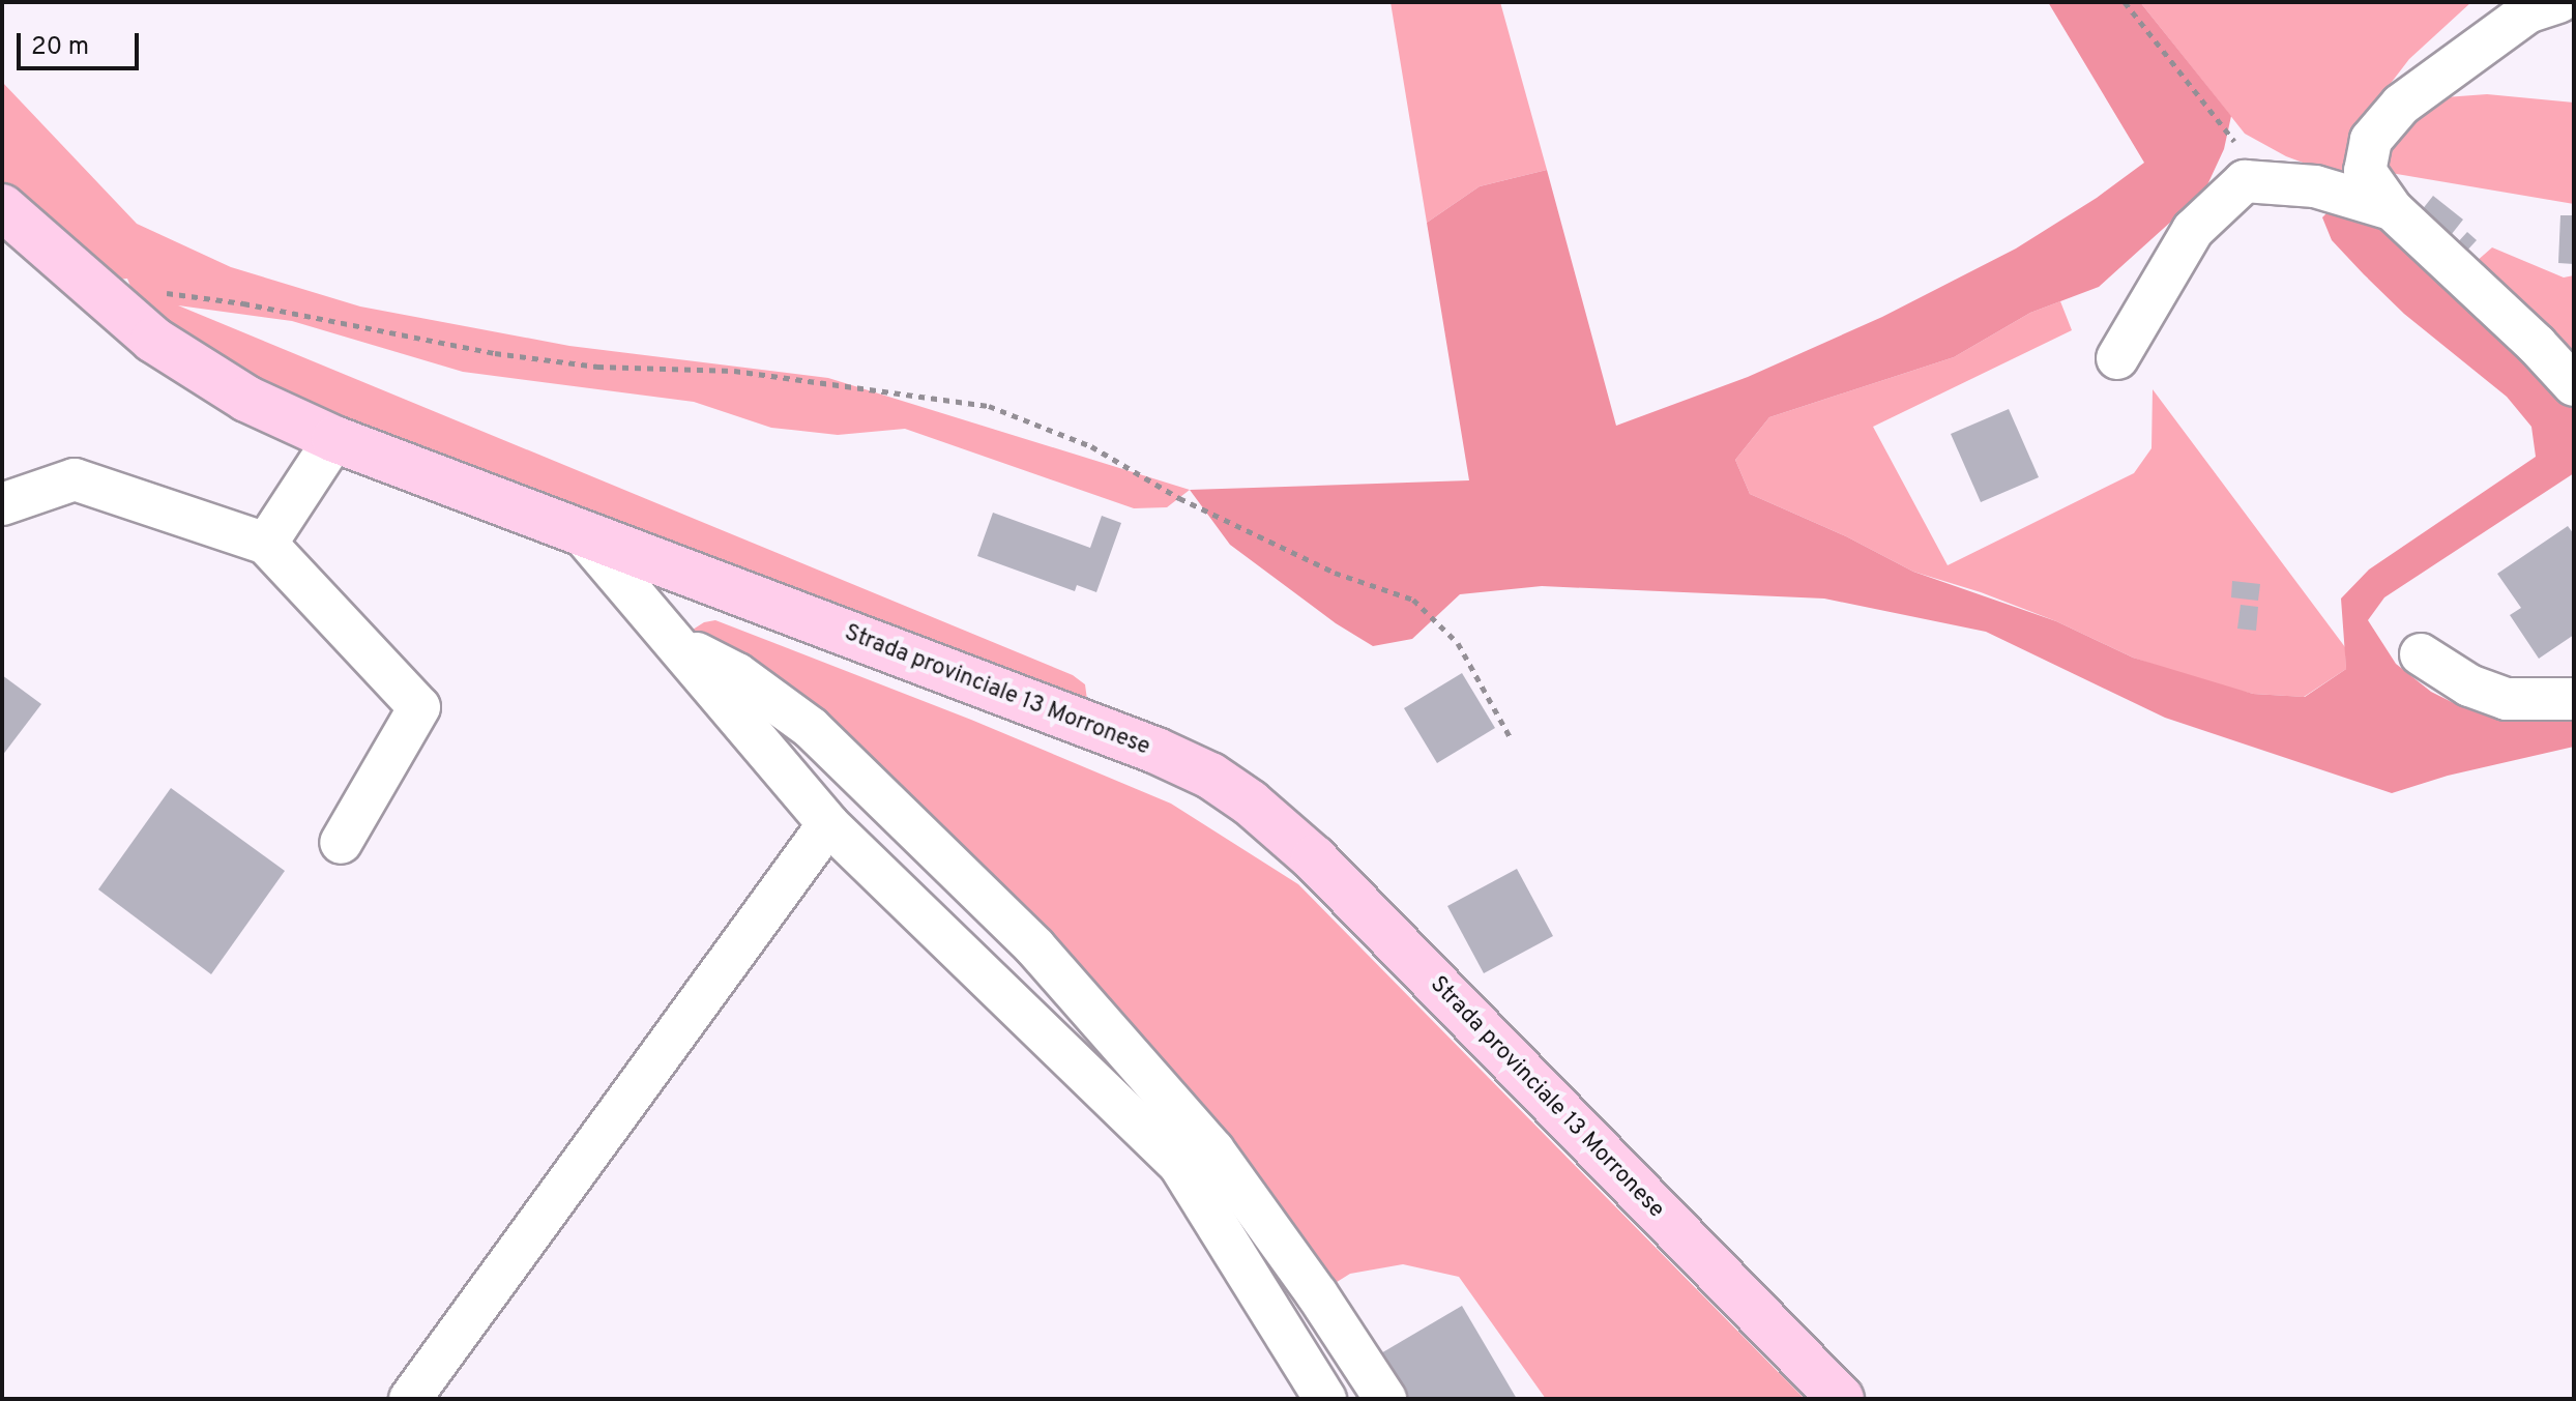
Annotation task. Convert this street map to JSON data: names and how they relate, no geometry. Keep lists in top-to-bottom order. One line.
{"streets":{"main road":["Strada provinciale 13 Morronese"]},"scale_bar":"20 m"}
